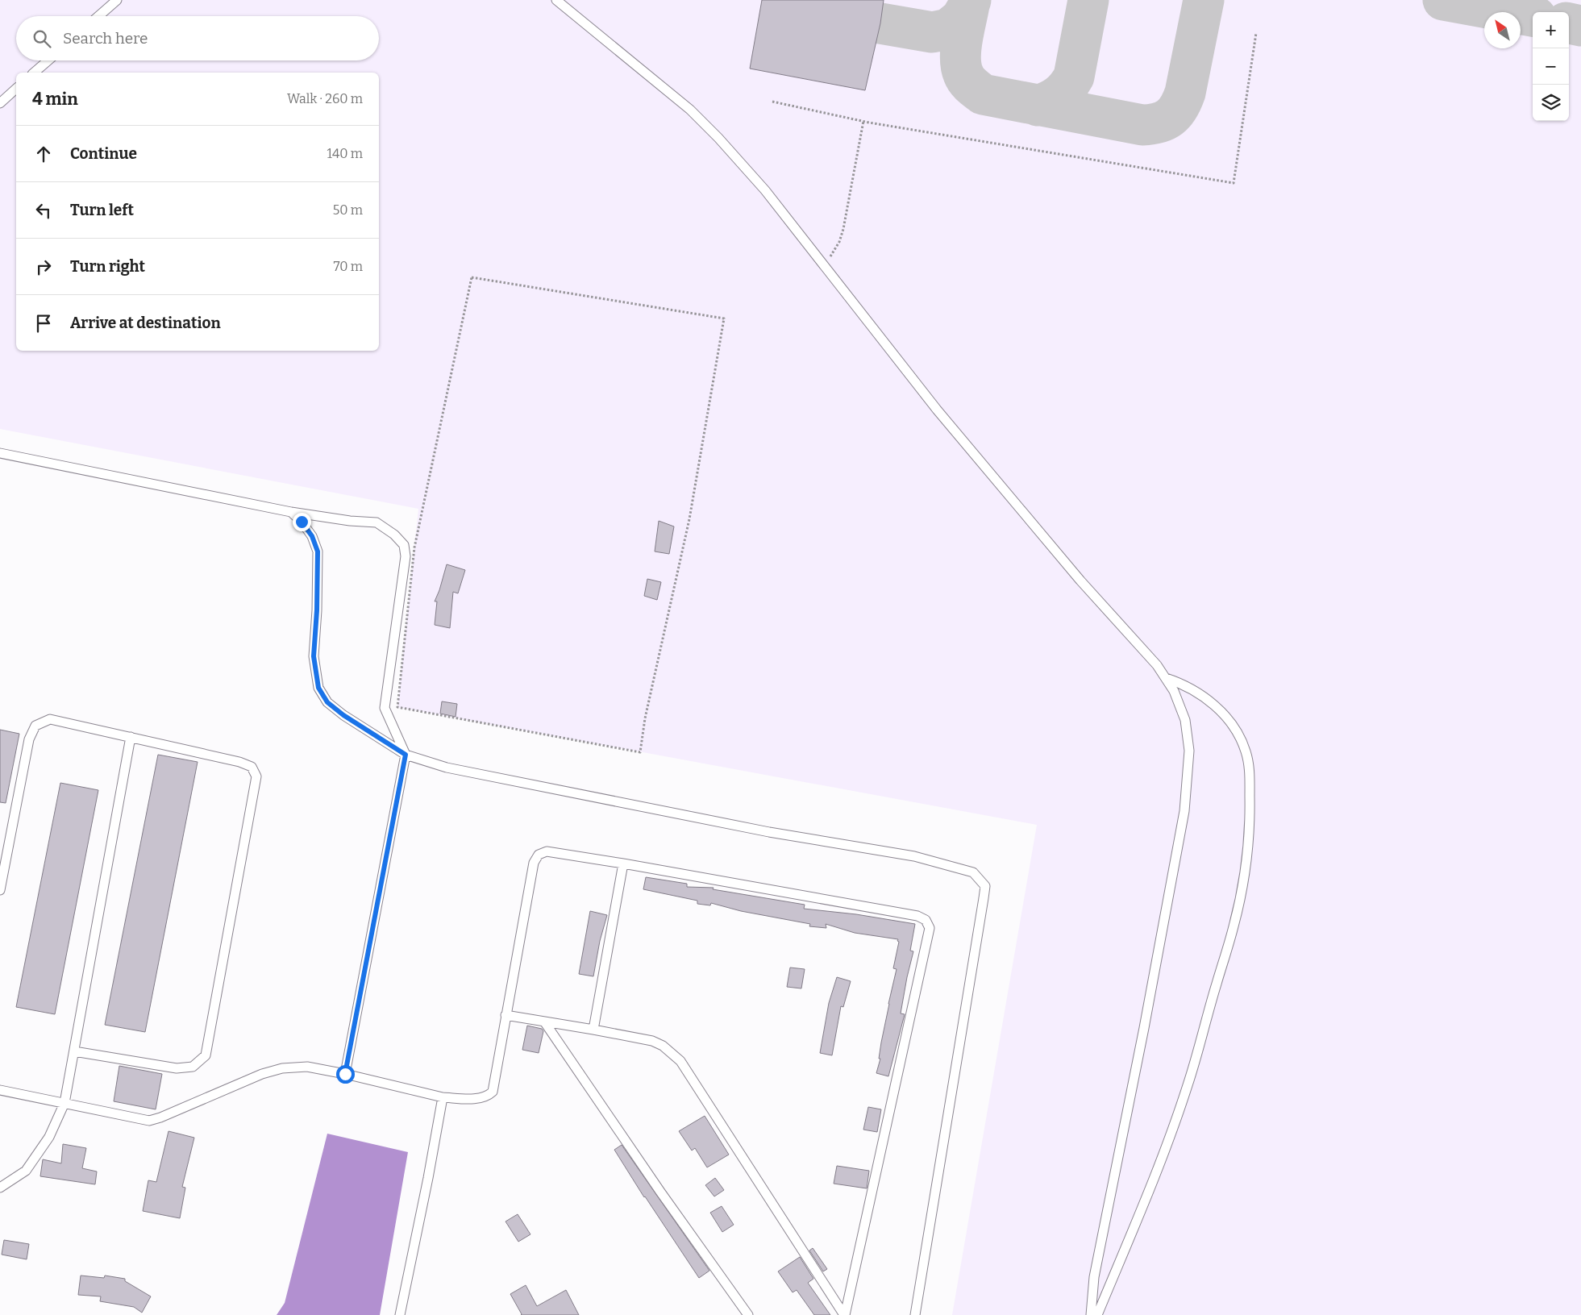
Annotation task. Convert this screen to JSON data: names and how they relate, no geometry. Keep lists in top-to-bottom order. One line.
{"north":"top left","page":{"map_buttons":["+","−"],"search":"Search here","heading":["4 min","Walk · 260 m"],"list":[["Continue","140 m"],["Turn left","50 m"],["Turn right","70 m"],"Arrive at destination"]}}
